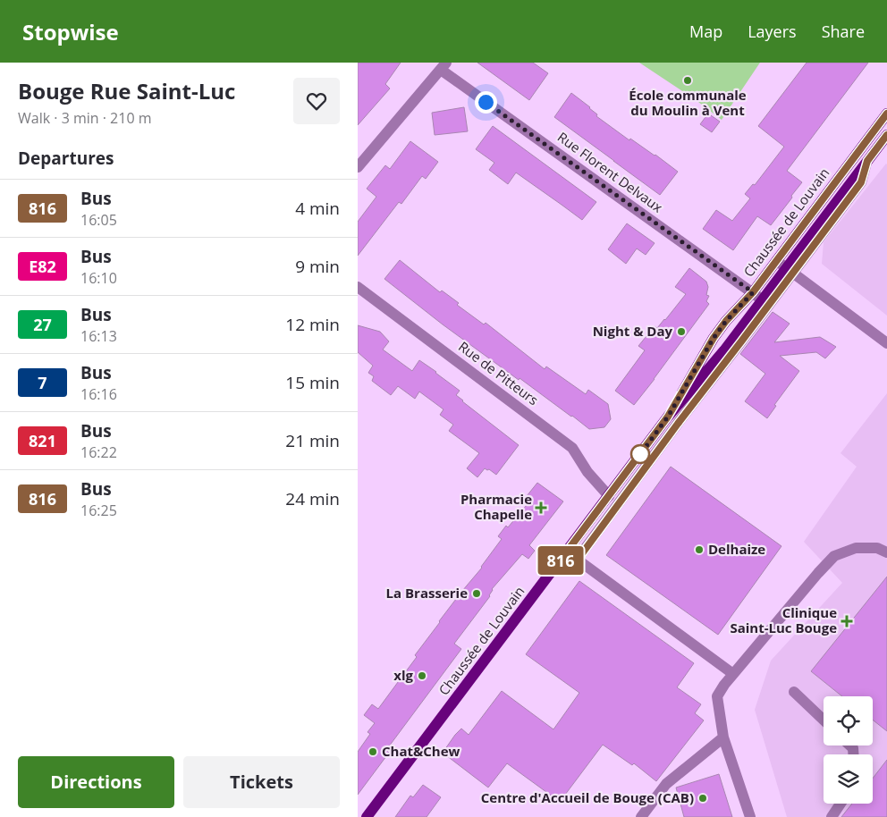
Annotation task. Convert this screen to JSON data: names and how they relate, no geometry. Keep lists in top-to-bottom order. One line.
{"streets":{"main road":["Chaussée de Louvain"],"street":["Rue Florent Delvaux","Rue de Pitteurs"]},"crossings":[["Rue Florent Delvaux","Chaussée de Louvain"],["Chaussée de Louvain","Rue de Pitteurs"]],"places":{"other":["École communale du Moulin à Vent","Night & Day","Delhaize","La Brasserie","xlg","Chat&Chew","Centre d'Accueil de Bouge (CAB)"],"health":["Pharmacie Chapelle","Clinique Saint-Luc Bouge"]},"lines":["bus line 816"],"page":{"header":"Stopwise","nav":["Map","Layers","Share"],"heading":[["Bouge Rue Saint-Luc","Walk · 3 min · 210 m"],"Departures"],"on_map":"816","list":[{"mark":"816","name":"Bus","note":"16:05","value":"4 min"},{"mark":"E82","name":"Bus","note":"16:10","value":"9 min"},{"mark":"27","name":"Bus","note":"16:13","value":"12 min"},{"mark":"7","name":"Bus","note":"16:16","value":"15 min"},{"mark":"821","name":"Bus","note":"16:22","value":"21 min"},{"mark":"816","name":"Bus","note":"16:25","value":"24 min"}],"buttons":["Directions","Tickets"]}}
